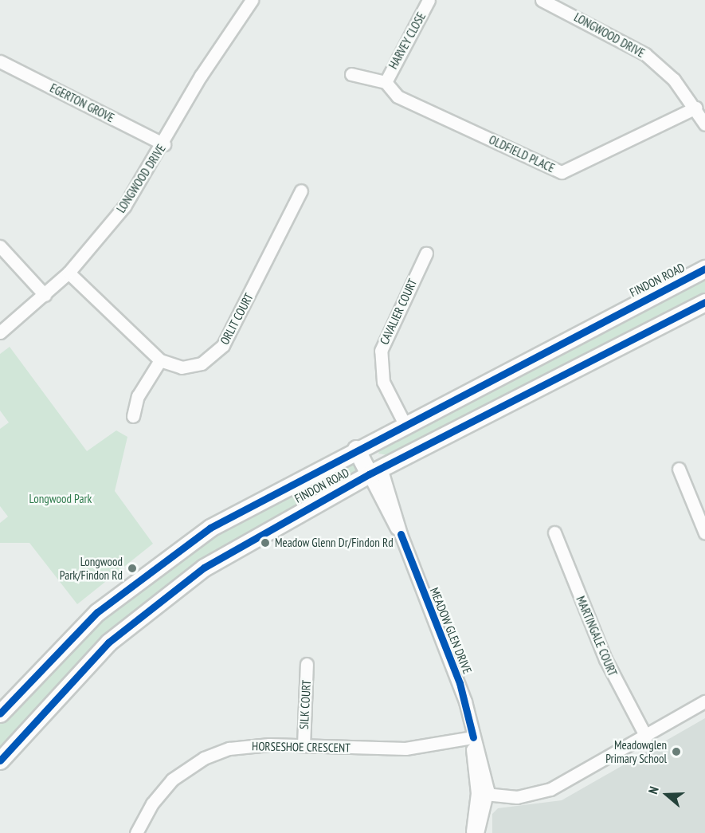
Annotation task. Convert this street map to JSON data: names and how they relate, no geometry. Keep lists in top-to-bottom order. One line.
{"streets":{"main road":["FINDON ROAD"],"street":["LONGWOOD DRIVE","HARVEY CLOSE","EGERTON GROVE","OLDFIELD PLACE","CAVALIER COURT","ORLIT COURT","MEADOW GLEN DRIVE","MARTINGALE COURT","SILK COURT","HORSESHOE CRESCENT"]},"crossings":[["LONGWOOD DRIVE","EGERTON GROVE"],["LONGWOOD DRIVE","OLDFIELD PLACE"],["HARVEY CLOSE","OLDFIELD PLACE"],["FINDON ROAD","CAVALIER COURT"],["FINDON ROAD","MEADOW GLEN DRIVE"],["MEADOW GLEN DRIVE","HORSESHOE CRESCENT"],["SILK COURT","HORSESHOE CRESCENT"]],"parks":["Longwood Park"],"places":["Meadow Glenn Dr/Findon Rd","Longwood Park/Findon Rd","Meadowglen Primary School"],"north":"left"}
